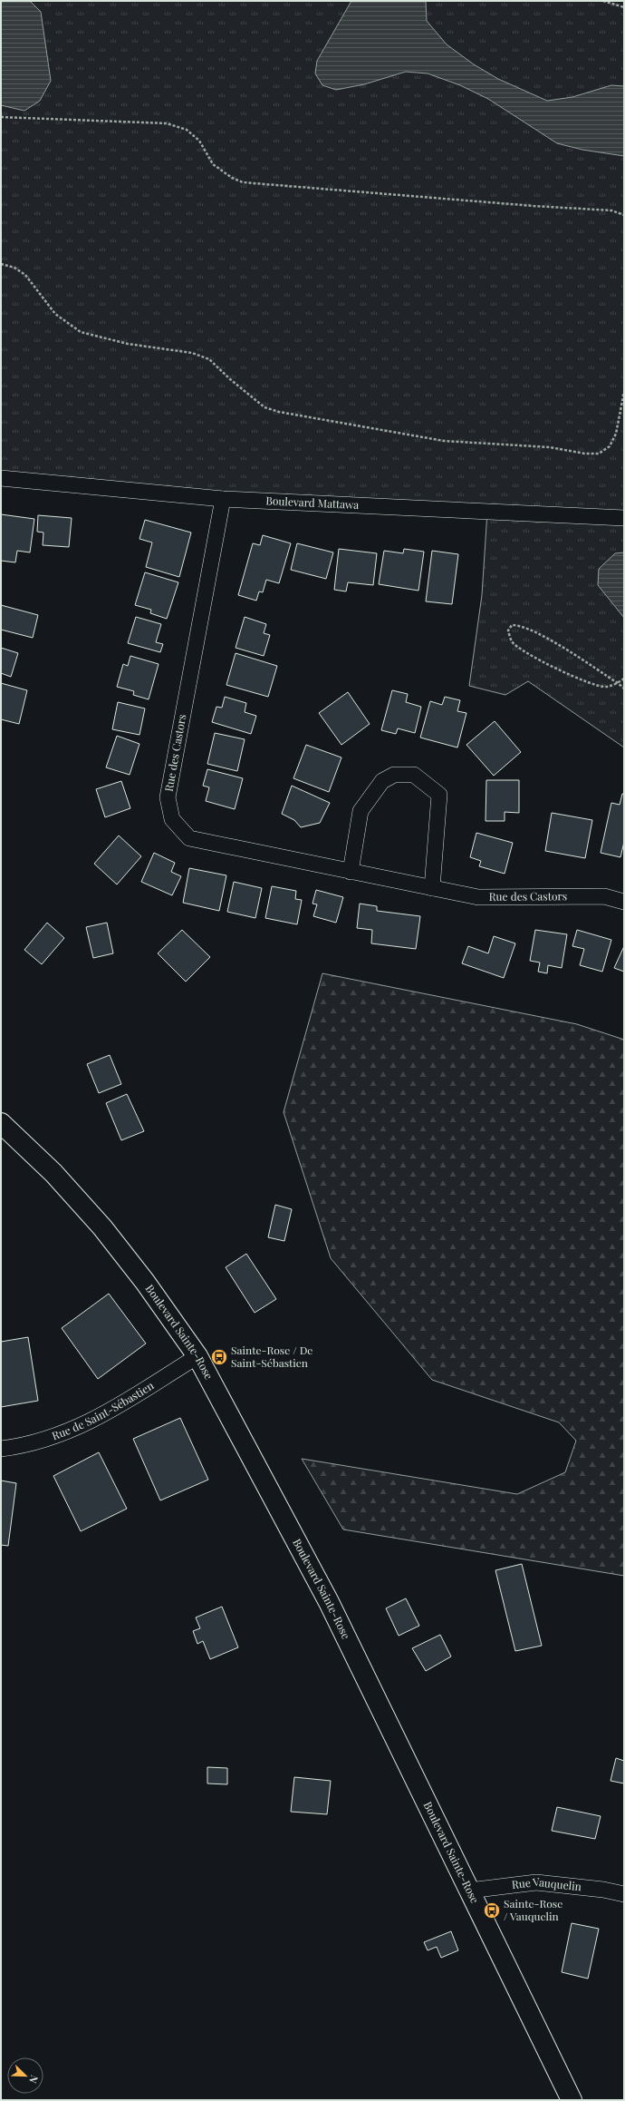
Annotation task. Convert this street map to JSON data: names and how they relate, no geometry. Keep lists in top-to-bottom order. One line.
{"streets":{"street":["Boulevard Mattawa","Rue des Castors","Boulevard Sainte-Rose","Rue de Saint-Sébastien","Rue Vauquelin"]},"crossings":[["Boulevard Mattawa","Rue des Castors"],["Boulevard Sainte-Rose","Rue de Saint-Sébastien"],["Boulevard Sainte-Rose","Rue Vauquelin"]],"places":{"bus stop":["Sainte-Rose / De Saint-Sébastien","Sainte-Rose / Vauquelin"]},"north":"bottom right"}
